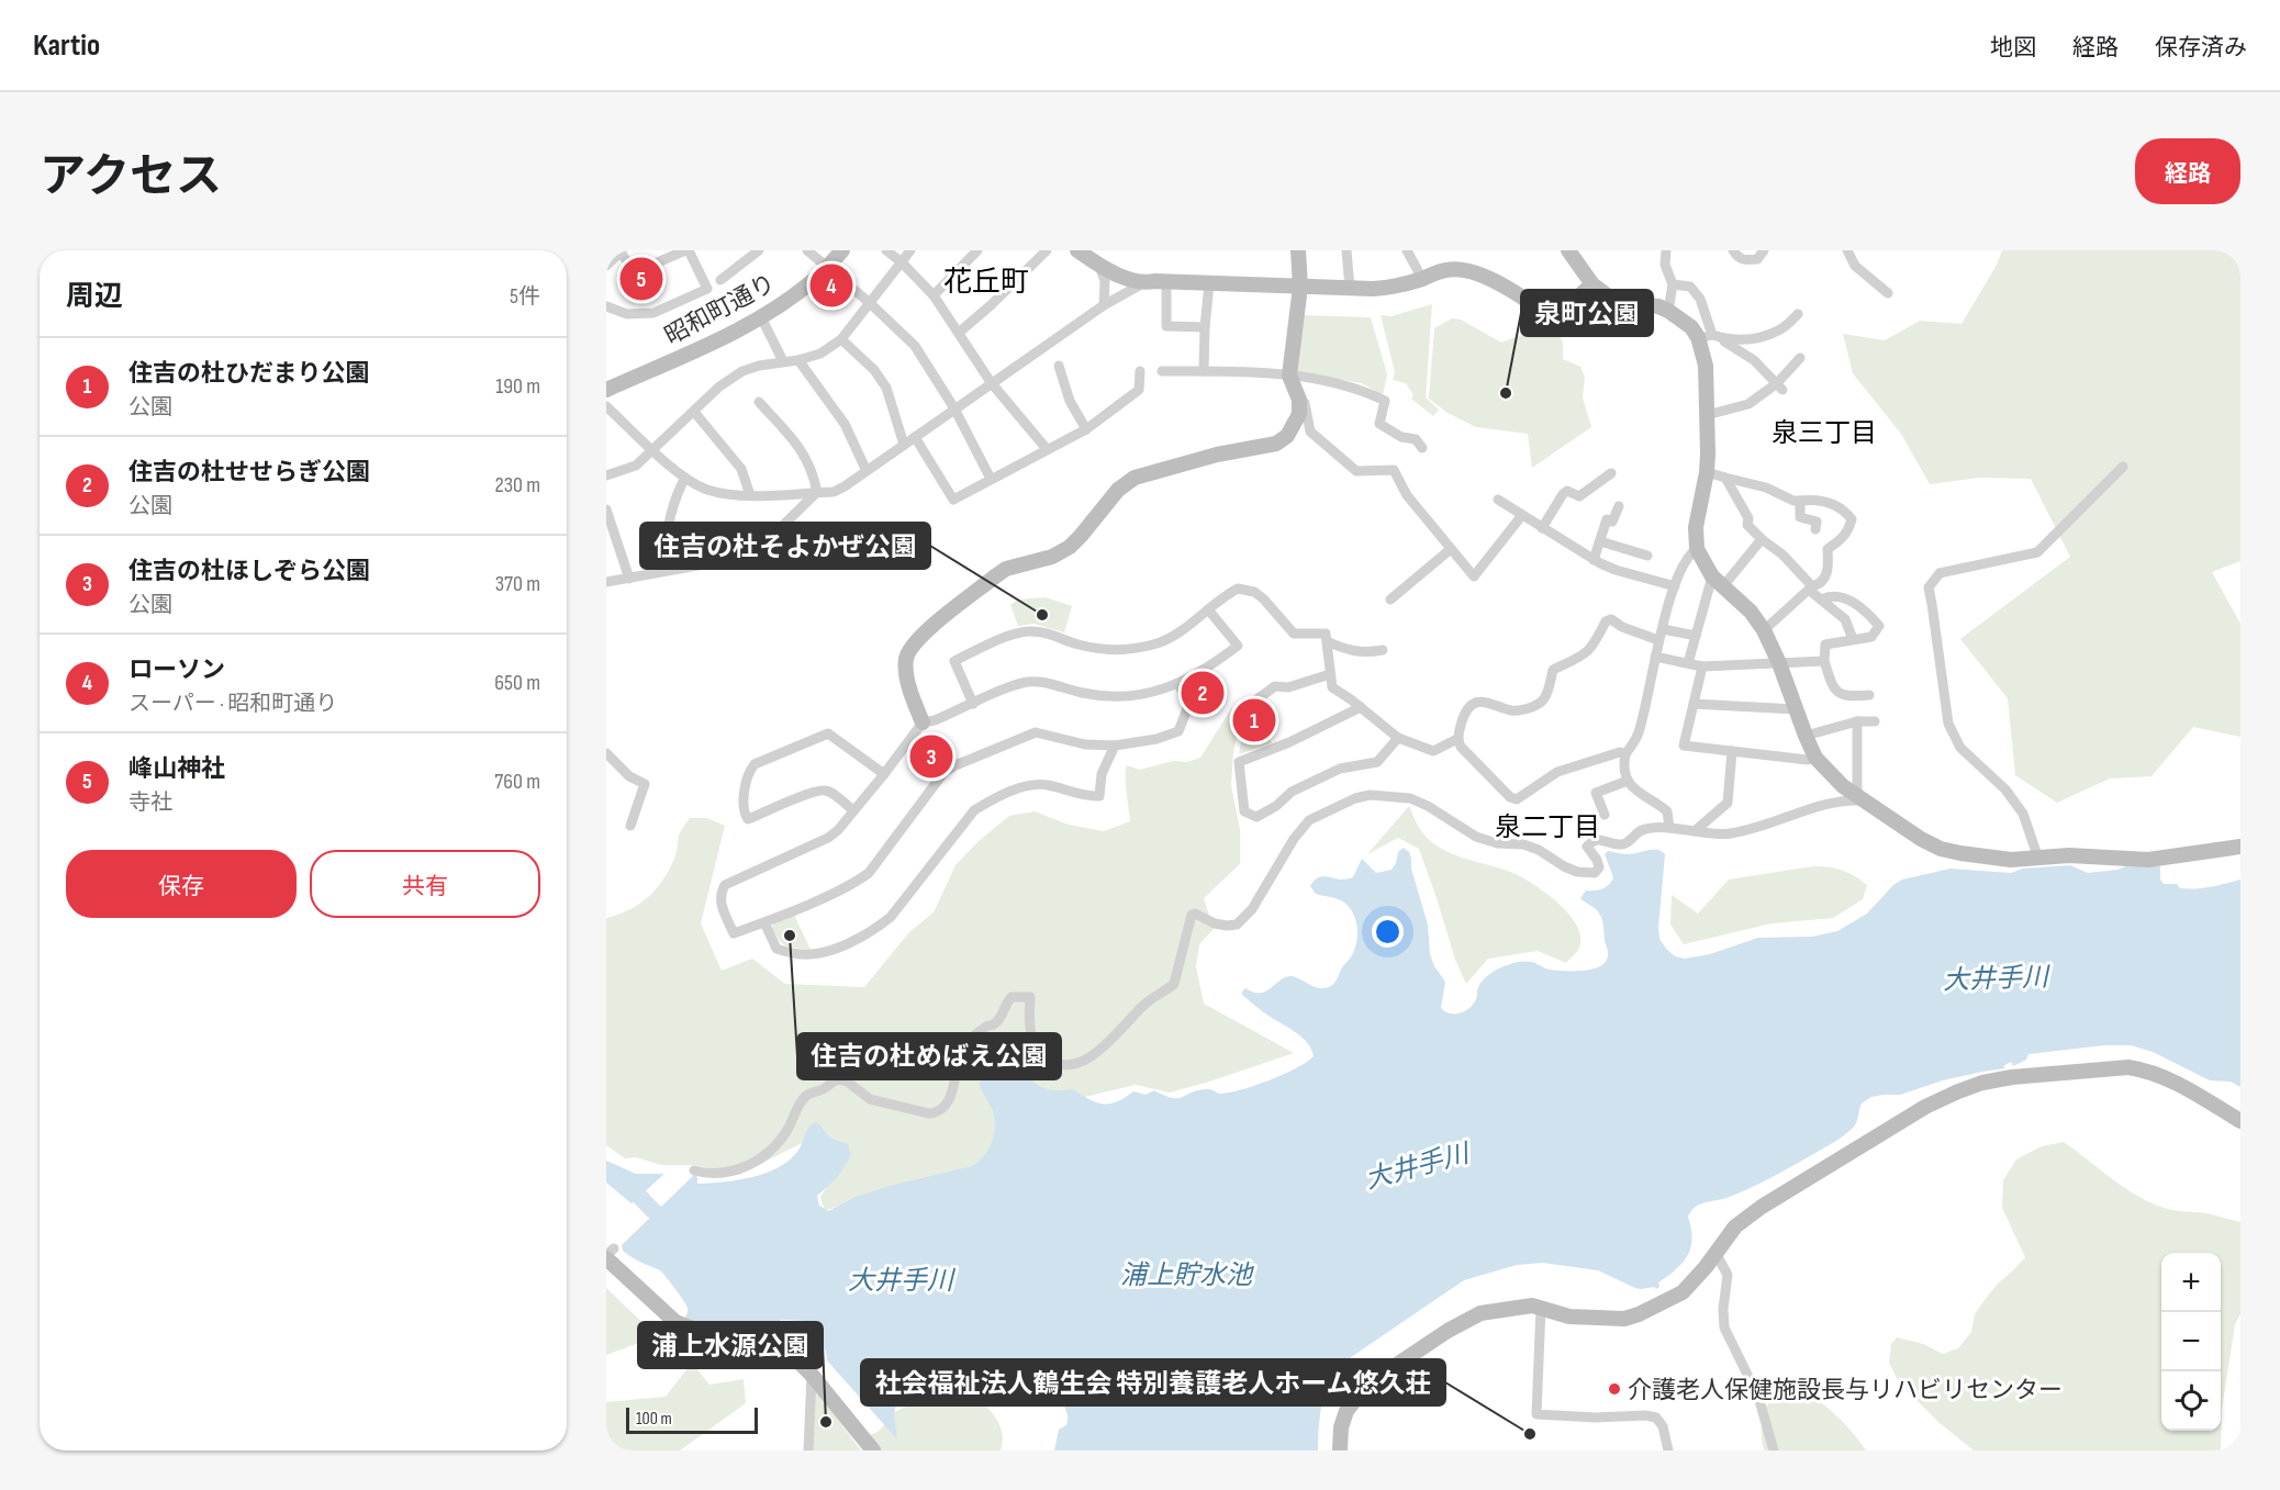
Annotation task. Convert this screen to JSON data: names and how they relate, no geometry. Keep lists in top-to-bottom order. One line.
{"streets":{"street":["昭和町通り"]},"districts":["花丘町","泉三丁目","泉二丁目"],"water":["大井手川","浦上貯水池"],"places":["泉町公園","住吉の杜そよかぜ公園","住吉の杜めばえ公園","介護老人保健施設長与リハビリセンター","浦上水源公園","社会福祉法人鶴生会 特別養護老人ホーム悠久荘"],"scale_bar":"100 m","page":{"header":"Kartio","nav":["地図","経路","保存済み"],"title":"アクセス","buttons":["経路",["保存","共有"]],"heading":["周辺","5件"],"pins":["5","4","2","1","3"],"list":[{"mark":"1","name":"住吉の杜ひだまり公園","note":"公園","value":"190 m"},{"mark":"2","name":"住吉の杜せせらぎ公園","note":"公園","value":"230 m"},{"mark":"3","name":"住吉の杜ほしぞら公園","note":"公園","value":"370 m"},{"mark":"4","name":"ローソン","note":"スーパー · 昭和町通り","value":"650 m"},{"mark":"5","name":"峰山神社","note":"寺社","value":"760 m"}],"map_buttons":["+","−"],"scale":"100 m"}}
